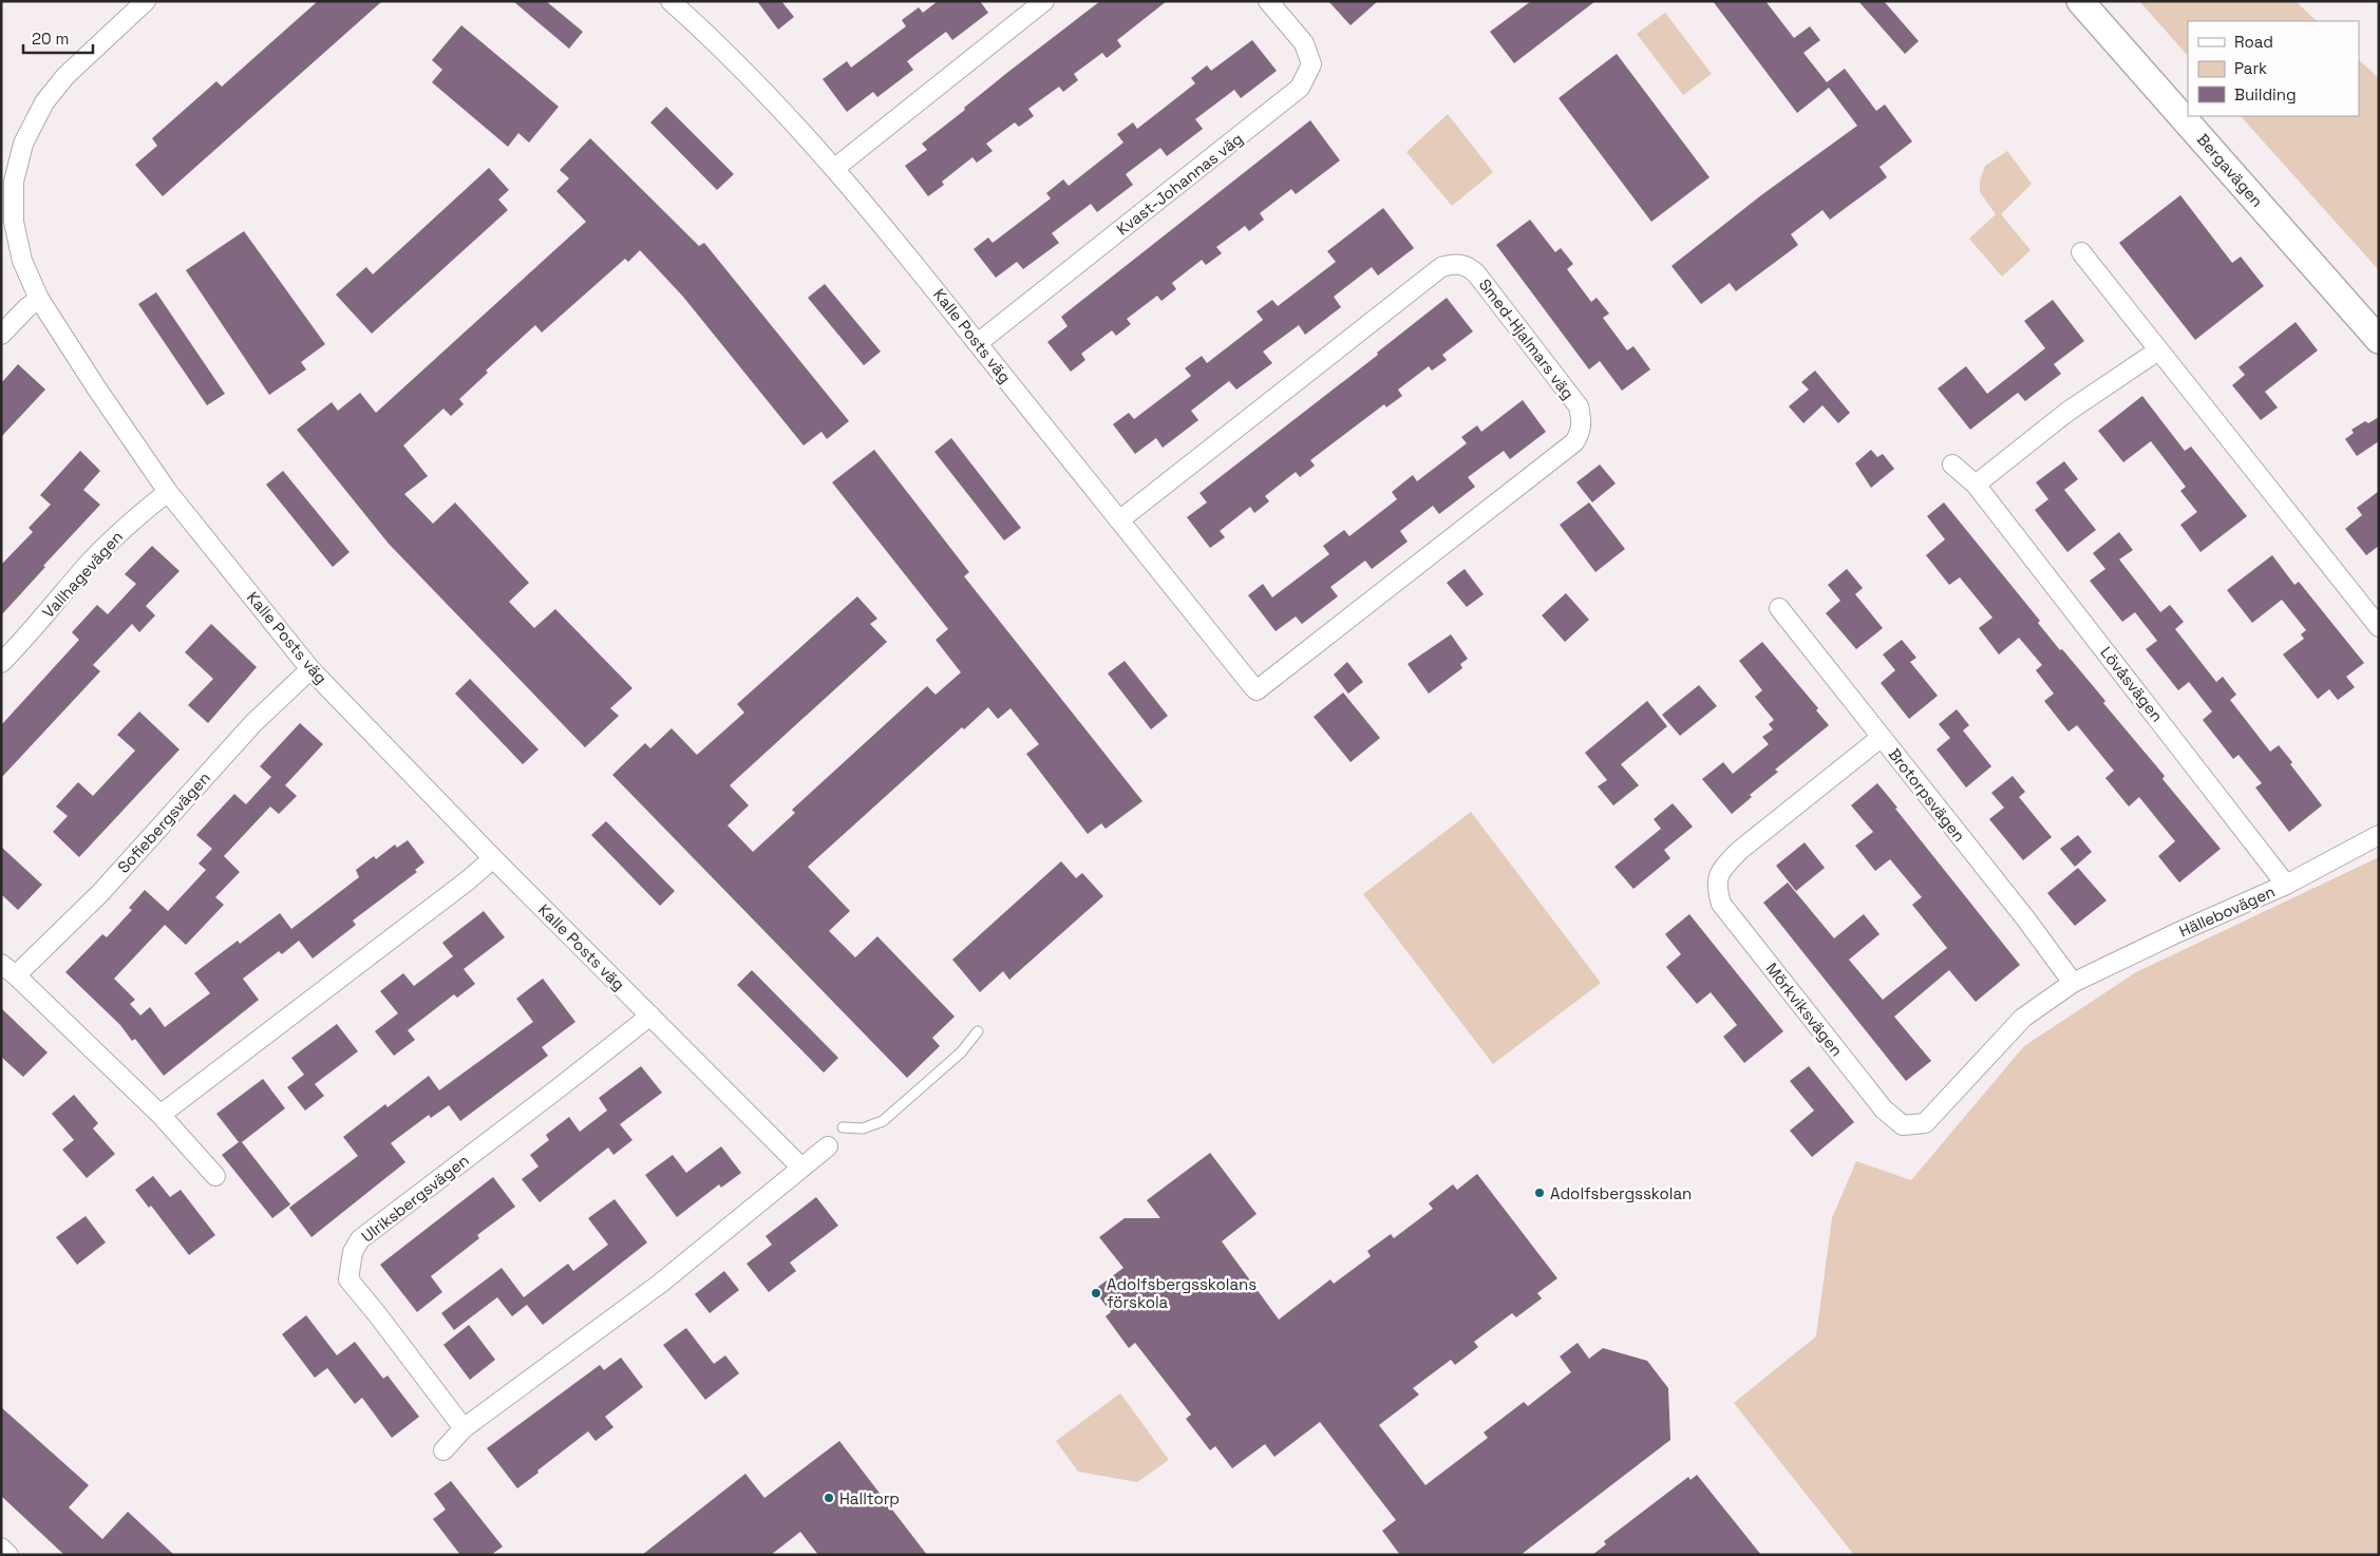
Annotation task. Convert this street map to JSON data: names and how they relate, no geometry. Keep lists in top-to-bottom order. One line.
{"streets":{"street":["Bergavägen","Kvast-Johannas väg","Kalle Posts väg","Smed-Hjalmars väg","Vallhagevägen","Lövåsvägen","Brotorpsvägen","Sofiebergsvägen","Hällebovägen","Mörkviksvägen","Ulriksbergsvägen"]},"crossings":[["Kvast-Johannas väg","Kalle Posts väg"],["Kalle Posts väg","Smed-Hjalmars väg"],["Kalle Posts väg","Vallhagevägen"],["Kalle Posts väg","Sofiebergsvägen"],["Kalle Posts väg","Ulriksbergsvägen"],["Lövåsvägen","Hällebovägen"],["Brotorpsvägen","Hällebovägen"],["Brotorpsvägen","Mörkviksvägen"],["Hällebovägen","Mörkviksvägen"]],"places":["Adolfsbergsskolan","Adolfsbergsskolans förskola","Halltorp"],"legend":["Road","Park","Building"],"scale_bar":"20 m"}
